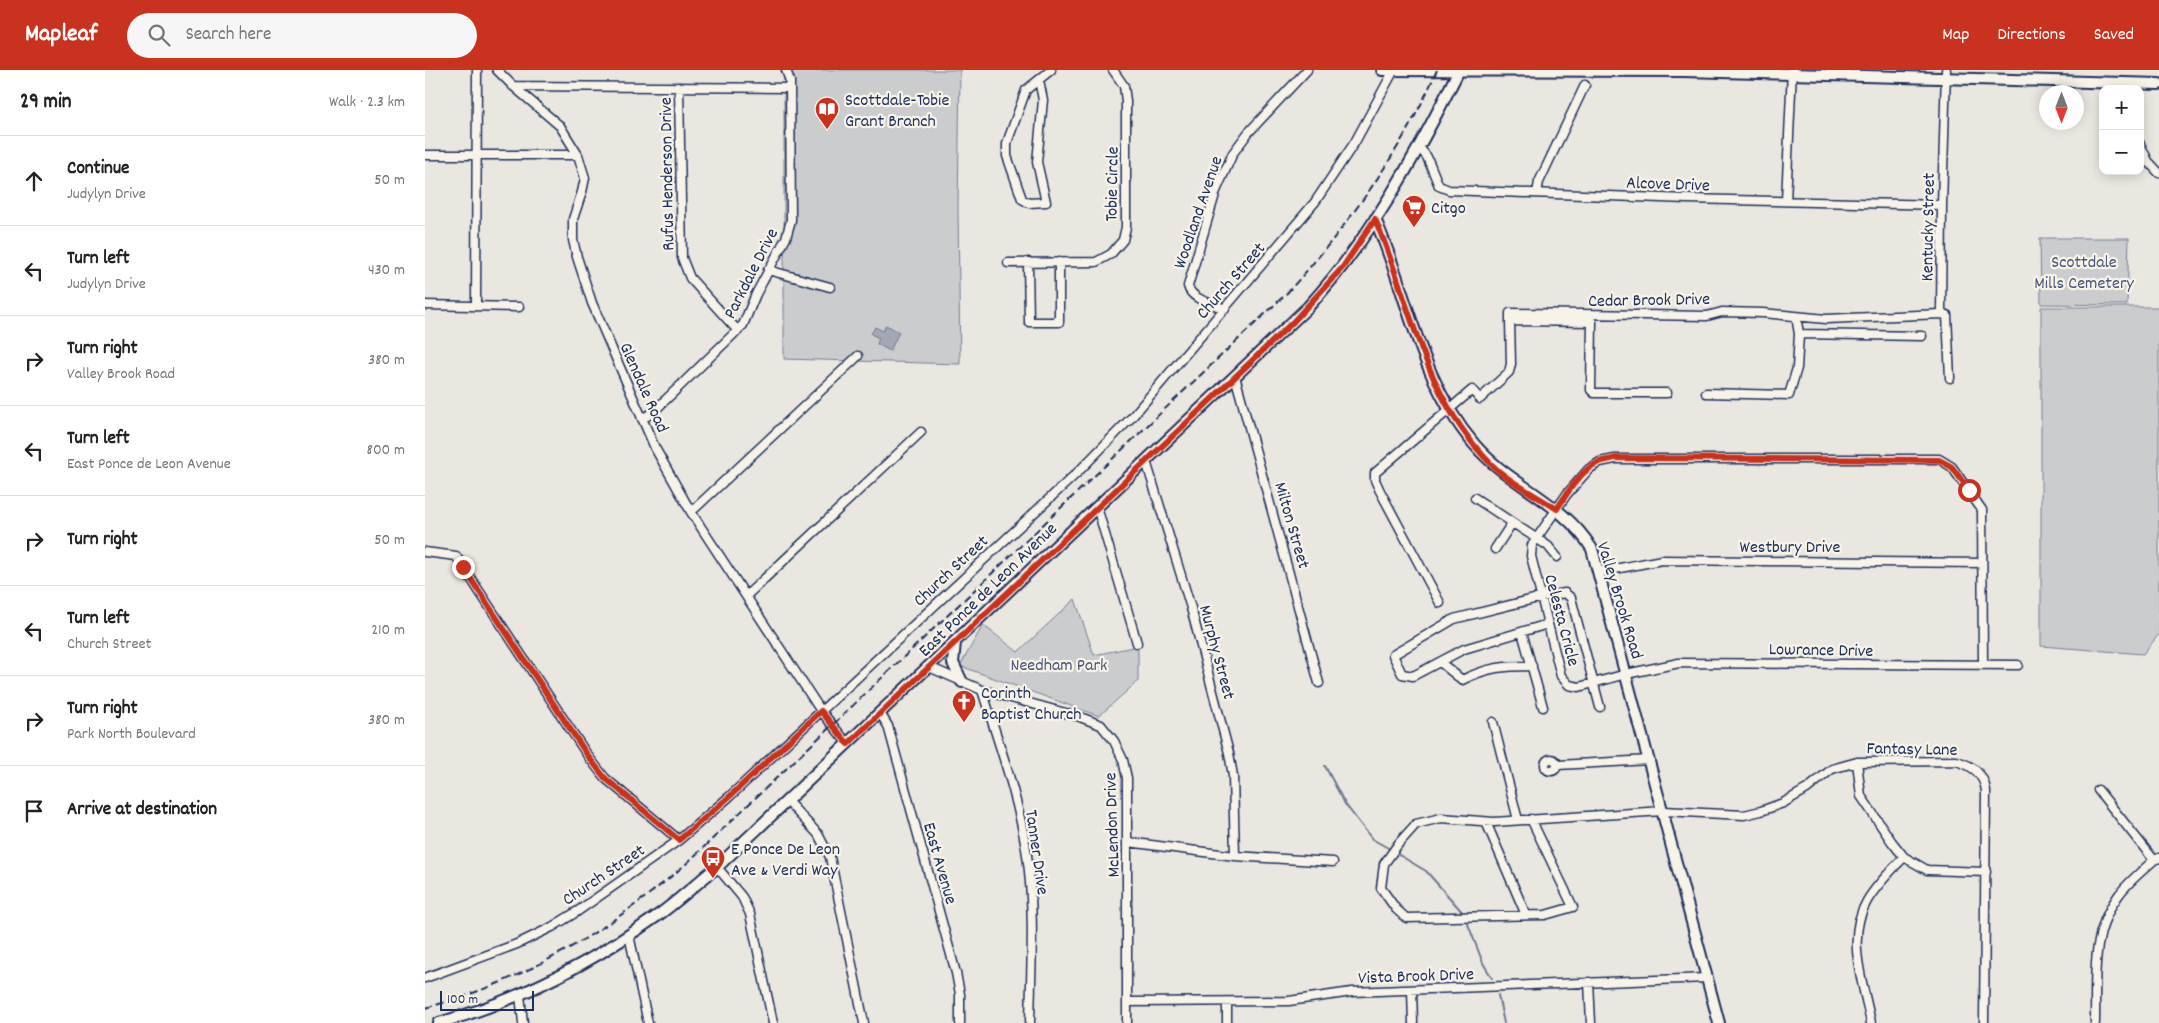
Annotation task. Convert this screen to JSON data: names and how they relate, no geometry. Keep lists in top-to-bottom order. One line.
{"streets":{"main road":["East Ponce de Leon Avenue","Valley Brook Road"],"street":["Rufus Henderson Drive","Alcove Drive","Tobie Circle","Woodland Avenue","Kentucky Street","Parkdale Drive","Church Street","Cedar Brook Drive","Glendale Road","Milton Street","Westbury Drive","Celesta Cricle","Lowrance Drive","Murphy Street","Fantasy Lane","McLendon Drive","Tanner Drive","East Avenue","Vista Brook Drive"]},"crossings":[["Rufus Henderson Drive","Parkdale Drive"],["Alcove Drive","Kentucky Street"],["Alcove Drive","East Ponce de Leon Avenue"],["Woodland Avenue","Church Street"],["Kentucky Street","Cedar Brook Drive"],["Parkdale Drive","Glendale Road"],["Church Street","Glendale Road"],["Cedar Brook Drive","Valley Brook Road"],["Glendale Road","East Ponce de Leon Avenue"],["Milton Street","East Ponce de Leon Avenue"],["Westbury Drive","Valley Brook Road"],["Westbury Drive","Celesta Cricle"],["East Ponce de Leon Avenue","Valley Brook Road"],["East Ponce de Leon Avenue","Murphy Street"],["East Ponce de Leon Avenue","McLendon Drive"],["East Ponce de Leon Avenue","East Avenue"],["Valley Brook Road","Celesta Cricle"],["Valley Brook Road","Lowrance Drive"],["Valley Brook Road","Fantasy Lane"],["Valley Brook Road","Vista Brook Drive"],["Celesta Cricle","Lowrance Drive"],["McLendon Drive","Tanner Drive"],["McLendon Drive","Vista Brook Drive"]],"parks":["Scottdale Mills Cemetery","Needham Park"],"places":{"library":["Scottdale-Tobie Grant Branch"],"supermarket":["Citgo"],"church":["Corinth Baptist Church"],"bus stop":["E Ponce De Leon Ave & Verdi Way"]},"scale_bar":"100 m","north":"bottom","page":{"header":"Mapleaf","search":"Search here","nav":["Map","Directions","Saved"],"heading":["29 min","Walk · 2.3 km"],"map_buttons":["+","−"],"list":[["Continue","Judylyn Drive","50 m"],["Turn left","Judylyn Drive","430 m"],["Turn right","Valley Brook Road","380 m"],["Turn left","East Ponce de Leon Avenue","800 m"],["Turn right","50 m"],["Turn left","Church Street","210 m"],["Turn right","Park North Boulevard","380 m"],"Arrive at destination"],"scale":"100 m"}}
